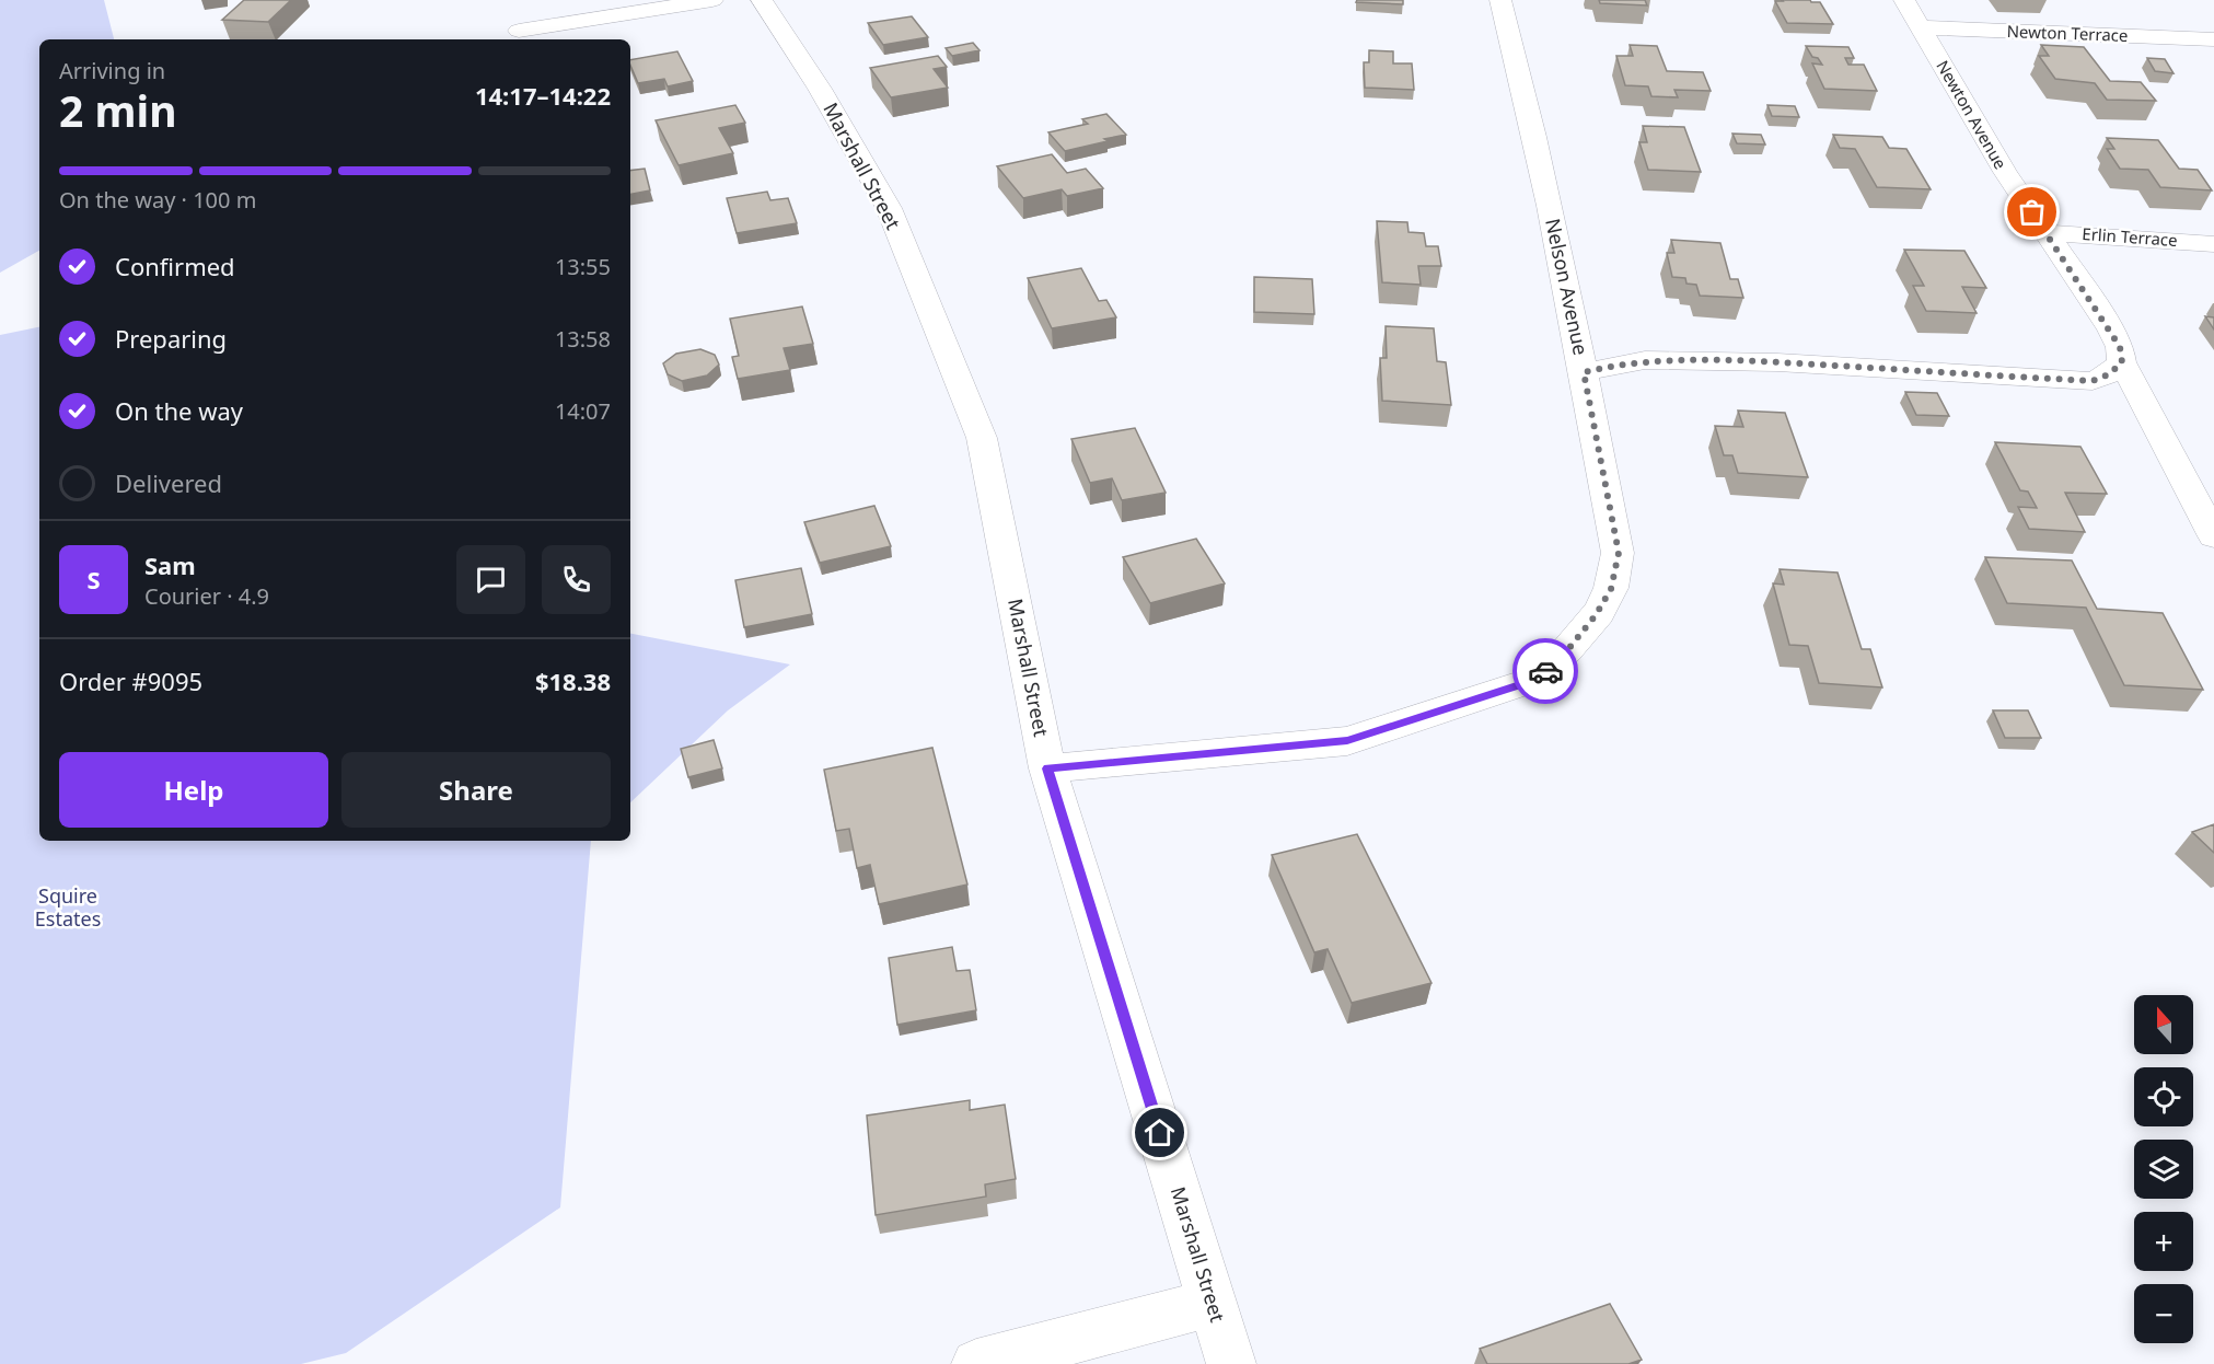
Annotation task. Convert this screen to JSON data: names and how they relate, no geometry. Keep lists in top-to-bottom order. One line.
{"streets":{"street":["Newton Terrace","Newton Avenue","Marshall Street","Erlin Terrace","Nelson Avenue"]},"crossings":[["Newton Terrace","Newton Avenue"],["Newton Avenue","Erlin Terrace"],["Marshall Street","Nelson Avenue"]],"parks":["Squire Estates"],"north":"top","page":{"heading":["2 min","Arriving in","14:17–14:22"],"panel":["Sam","Courier · 4.9","Order #9095","$18.38"],"bar":"On the way · 100 m","list":[["Confirmed","13:55"],["Preparing","13:58"],["On the way","14:07"],"Delivered"],"round":"S","buttons":["Help","Share"],"map_buttons":["+","−"]}}
